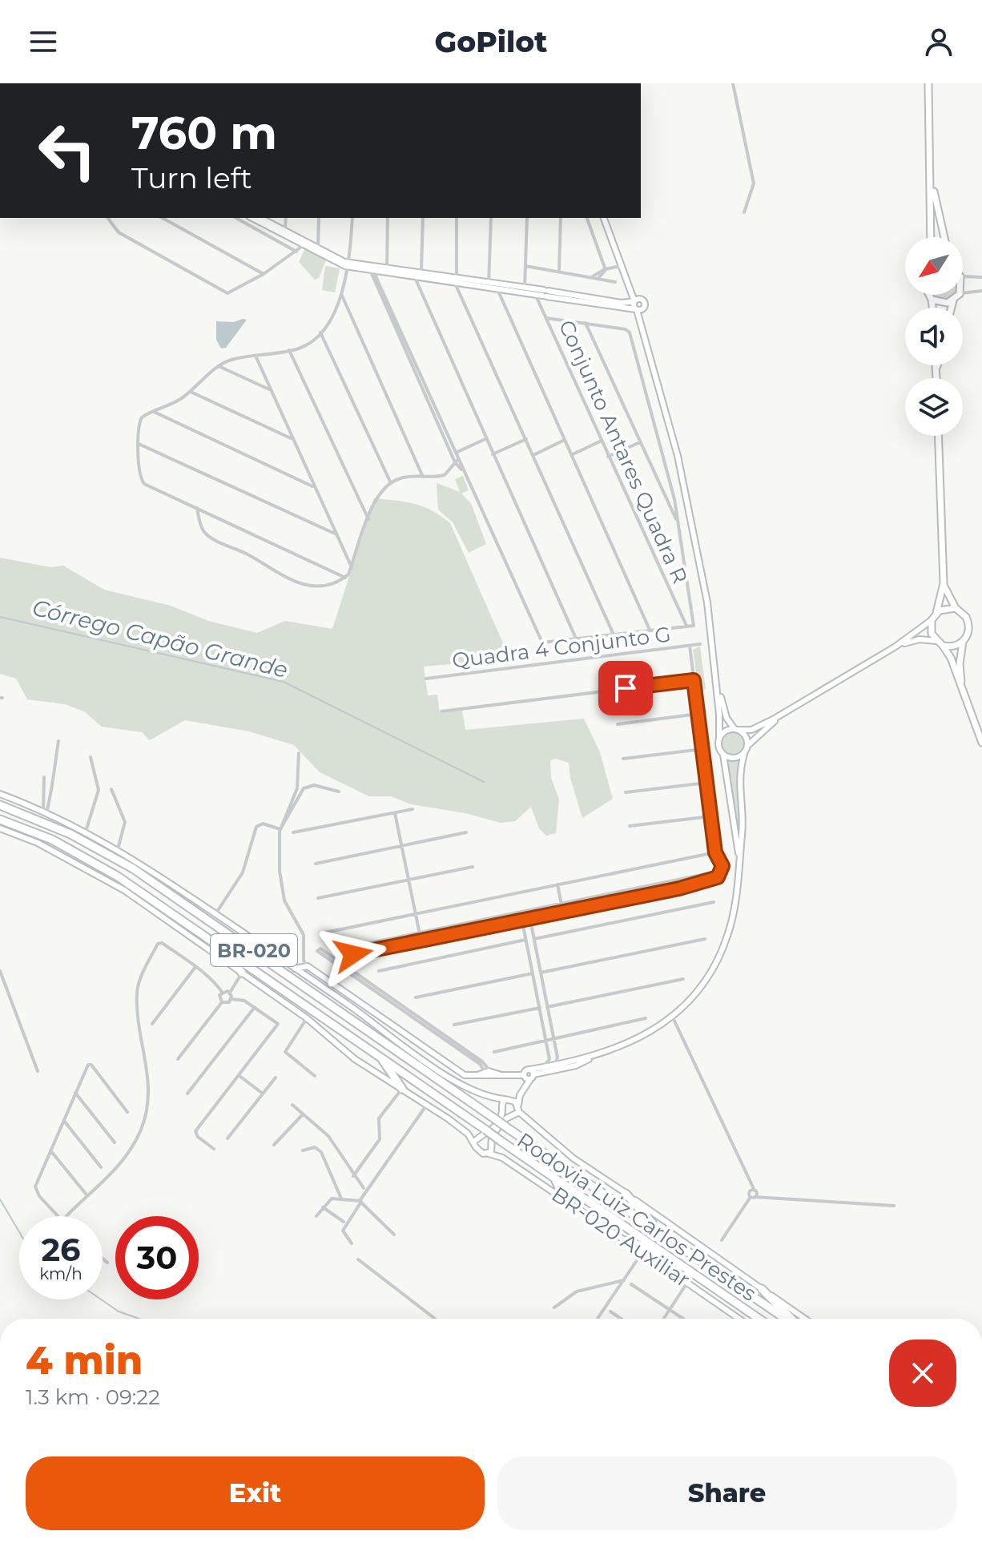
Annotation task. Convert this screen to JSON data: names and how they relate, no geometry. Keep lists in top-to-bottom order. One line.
{"streets":{"highway":["BR-020","Rodovia Luiz Carlos Prestes"],"main road":["BR-020 Auxiliar"],"street":["Conjunto Antares Quadra R","Quadra 4 Conjunto G"]},"crossings":[["BR-020","Rodovia Luiz Carlos Prestes"]],"water":["Córrego Capão Grande"],"north":"bottom left","page":{"header":"GoPilot","turn":["760 m","Turn left"],"speed":"26 km/h","limit":"30","heading":["4 min","1.3 km · 09:22"],"buttons":["Exit","Share"]}}
